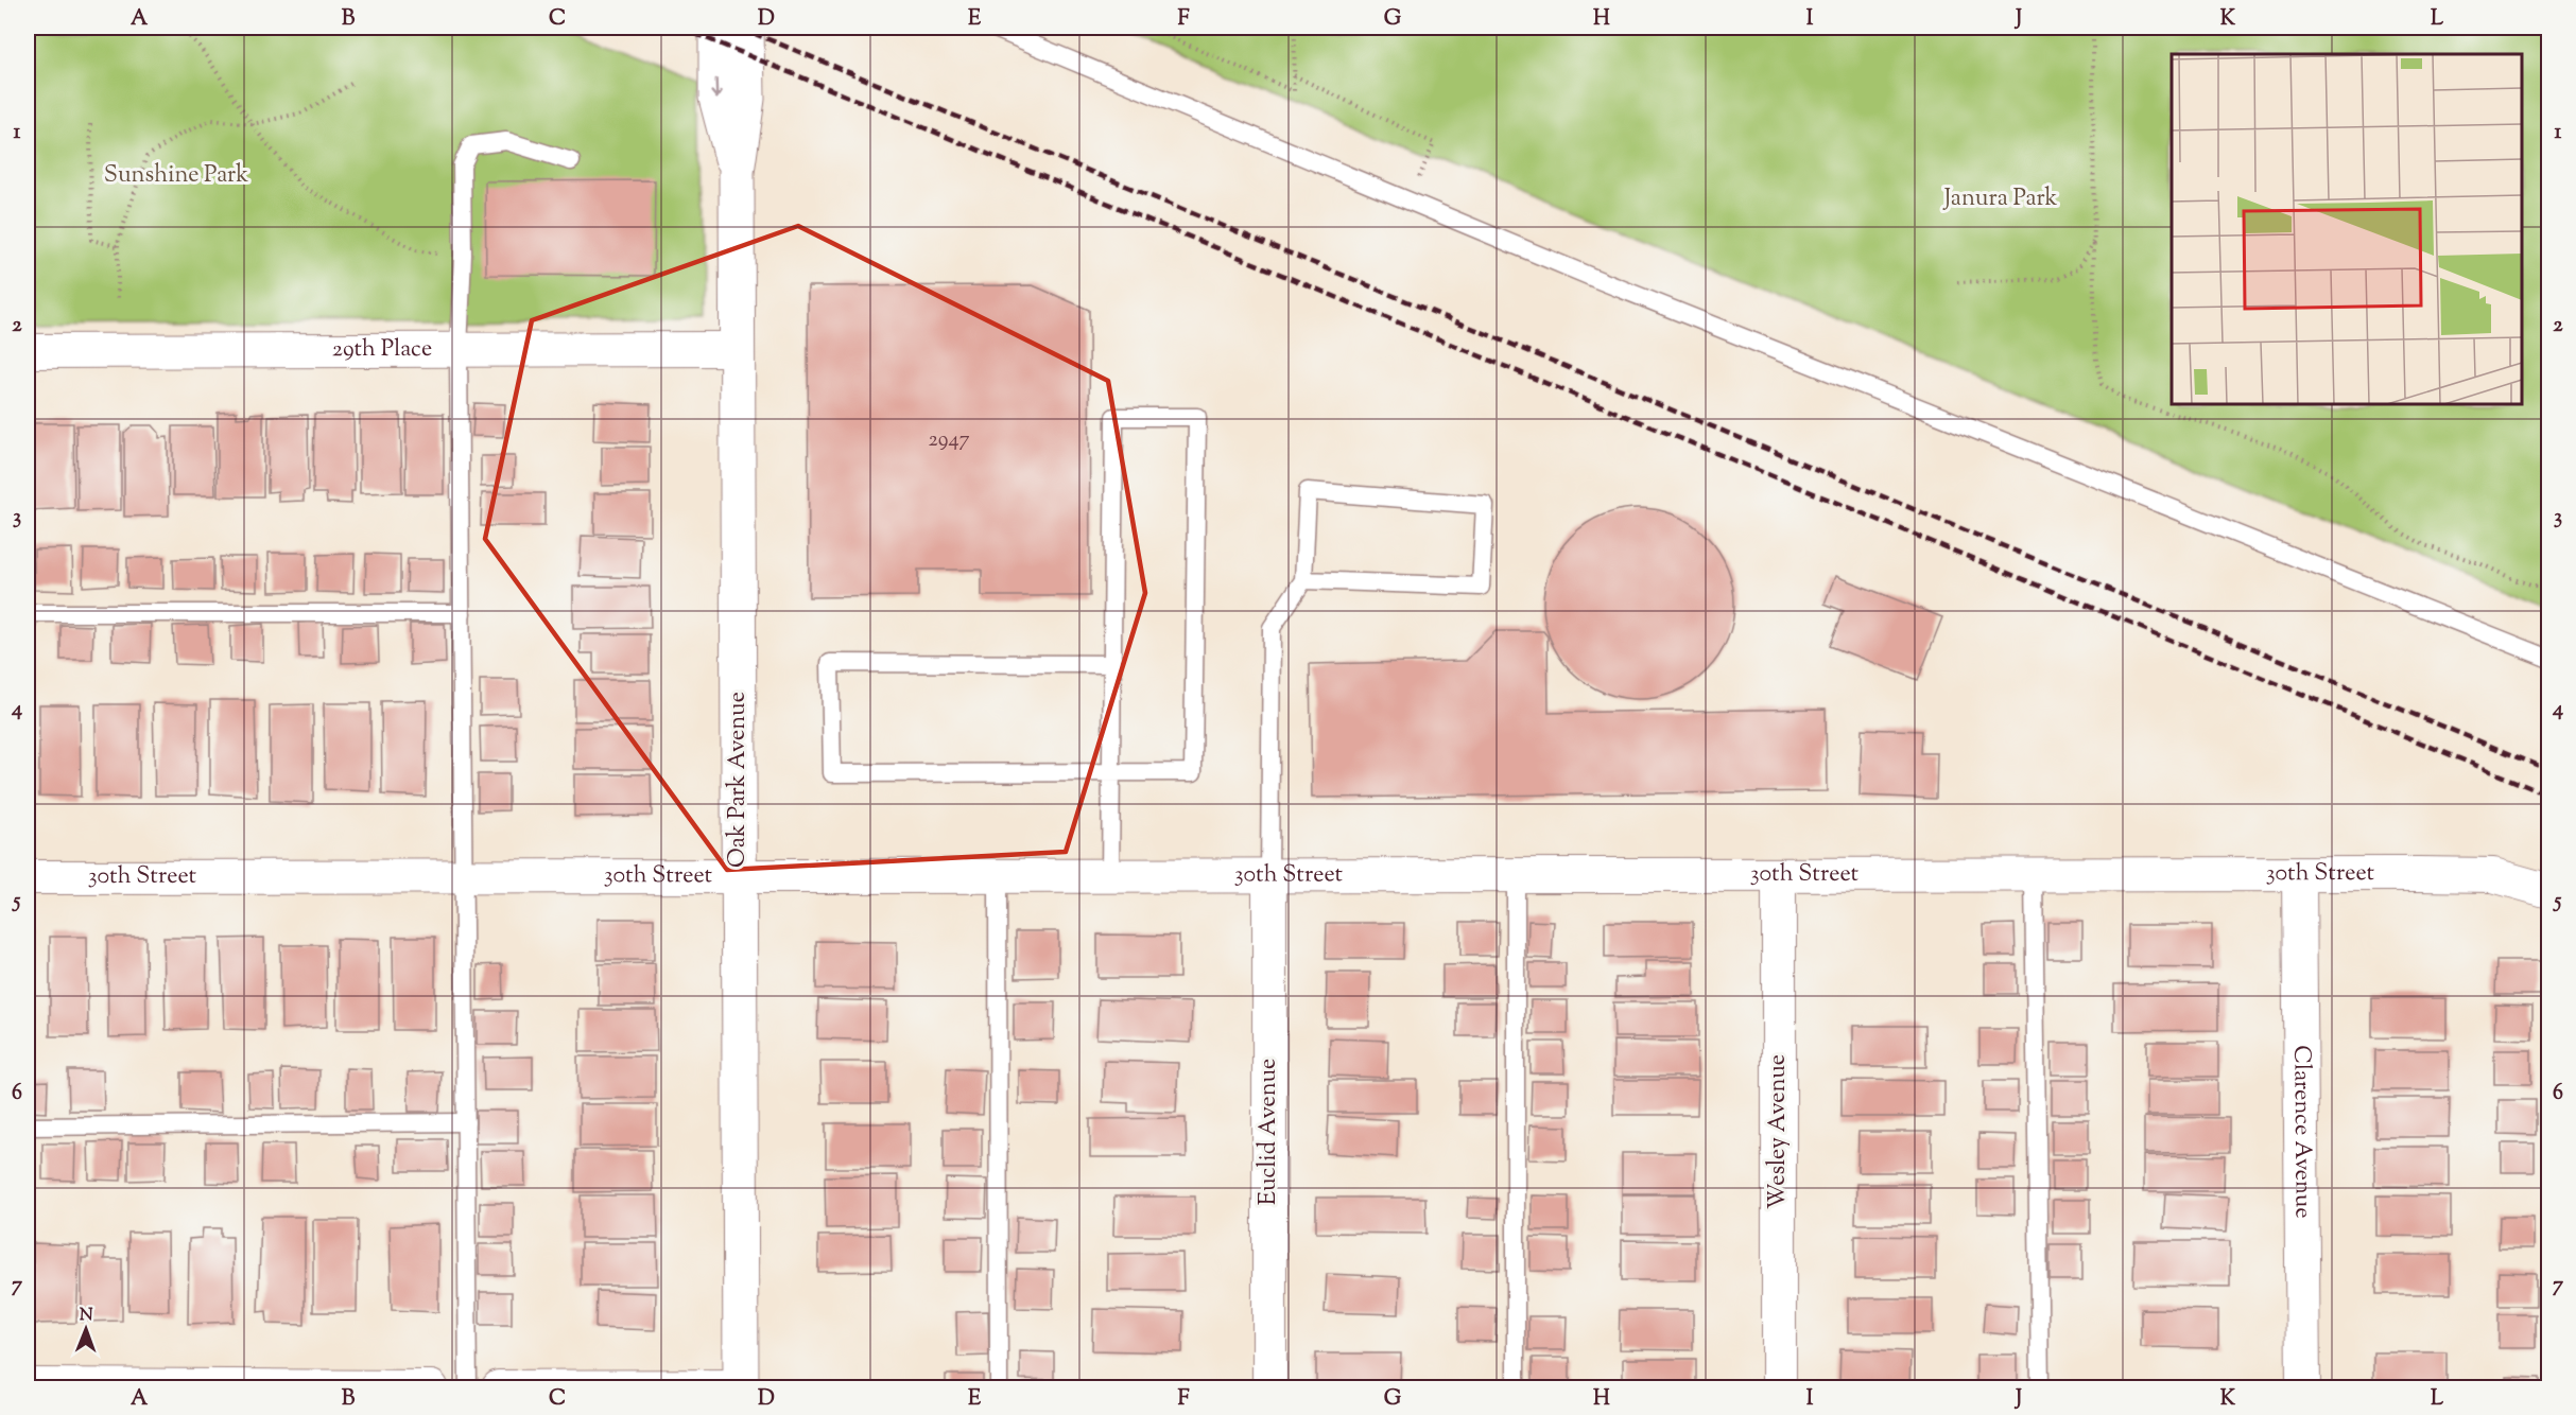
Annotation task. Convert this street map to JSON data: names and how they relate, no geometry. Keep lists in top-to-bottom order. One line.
{"streets":{"street":["29th Place","Oak Park Avenue","30th Street","Euclid Avenue","Wesley Avenue","Clarence Avenue"]},"crossings":[["29th Place","Oak Park Avenue"],["Oak Park Avenue","30th Street"],["30th Street","Euclid Avenue"],["30th Street","Wesley Avenue"],["30th Street","Clarence Avenue"]],"parks":["Sunshine Park","Janura Park"],"house_numbers":["2947"],"north":"top","grid":{"columns":["A","B","C","D","E","F","G","H","I","J","K","L"],"rows":["1","2","3","4","5","6","7"]}}
